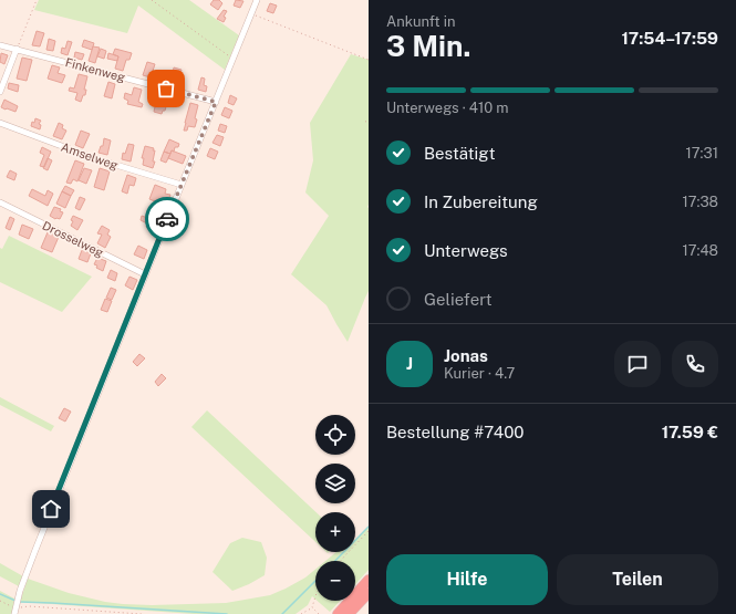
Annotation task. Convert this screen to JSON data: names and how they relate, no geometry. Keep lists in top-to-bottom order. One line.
{"streets":{"street":["Finkenweg","Amselweg","Drosselweg"]},"page":{"heading":["3 Min.","Ankunft in","17:54–17:59"],"panel":["Jonas","Kurier · 4.7","Bestellung #7400","17.59 €"],"bar":"Unterwegs · 410 m","list":[["Bestätigt","17:31"],["In Zubereitung","17:38"],["Unterwegs","17:48"],"Geliefert"],"round":"J","map_buttons":["+","−"],"buttons":["Hilfe","Teilen"]}}
